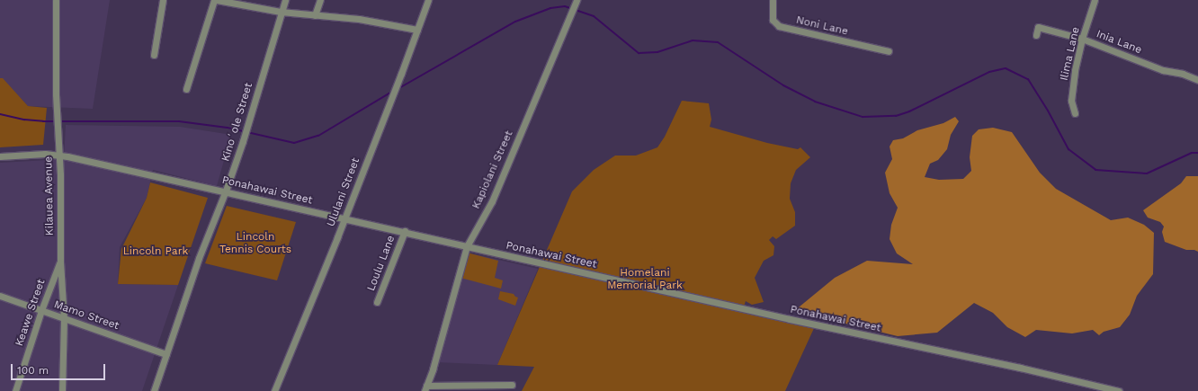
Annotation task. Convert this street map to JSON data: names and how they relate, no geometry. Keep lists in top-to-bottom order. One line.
{"streets":{"street":["Noni Lane","Inia Lane","Ilima Lane","Kinoʻole Street","Kapiolani Street","Ponahawai Street","Ululani Street","Kilauea Avenue","Loulu Lane","Keawe Street","Mamo Street"]},"crossings":[["Inia Lane","Ilima Lane"],["Kinoʻole Street","Ponahawai Street"],["Kinoʻole Street","Mamo Street"],["Kapiolani Street","Ponahawai Street"],["Ponahawai Street","Ululani Street"],["Ponahawai Street","Kilauea Avenue"],["Ponahawai Street","Loulu Lane"],["Kilauea Avenue","Keawe Street"],["Kilauea Avenue","Mamo Street"],["Keawe Street","Mamo Street"]],"parks":["Lincoln Tennis Courts","Lincoln Park","Homelani Memorial Park"],"scale_bar":"100 m"}
